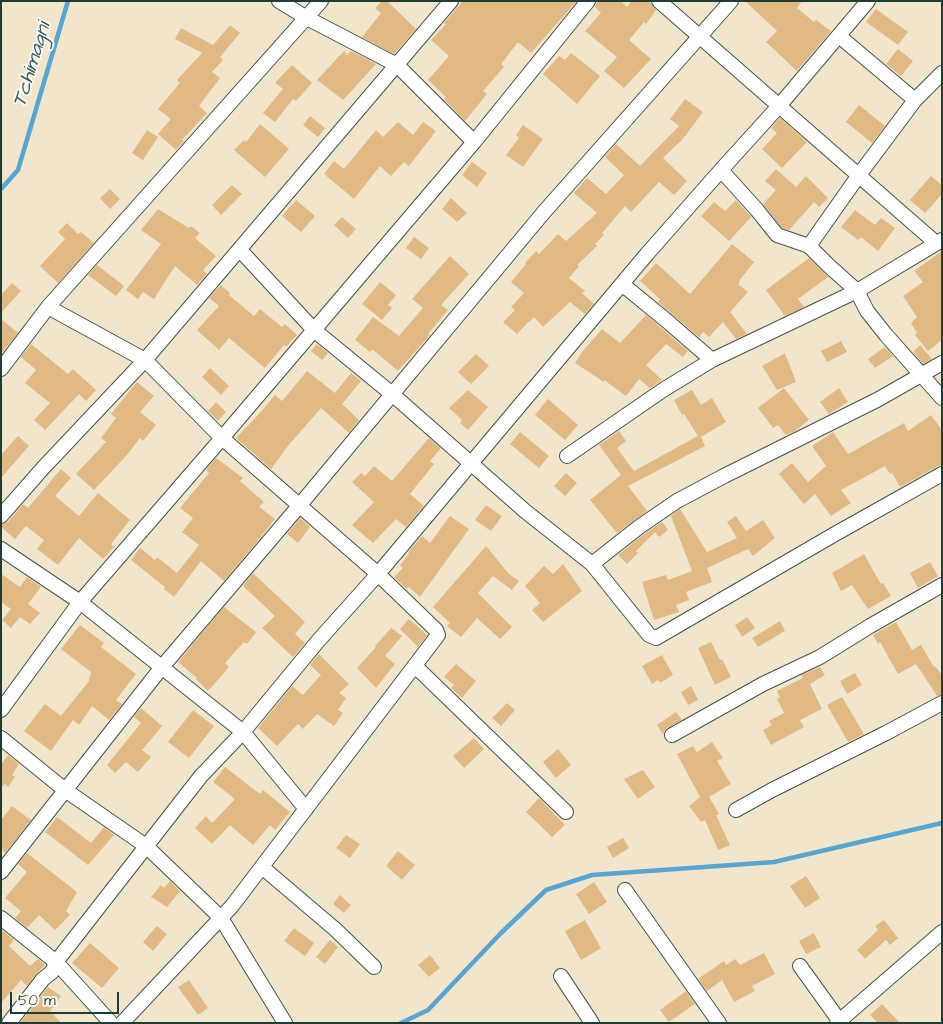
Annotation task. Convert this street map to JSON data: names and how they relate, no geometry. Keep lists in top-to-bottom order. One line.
{"water":["Tchimagni"],"scale_bar":"50 m"}
